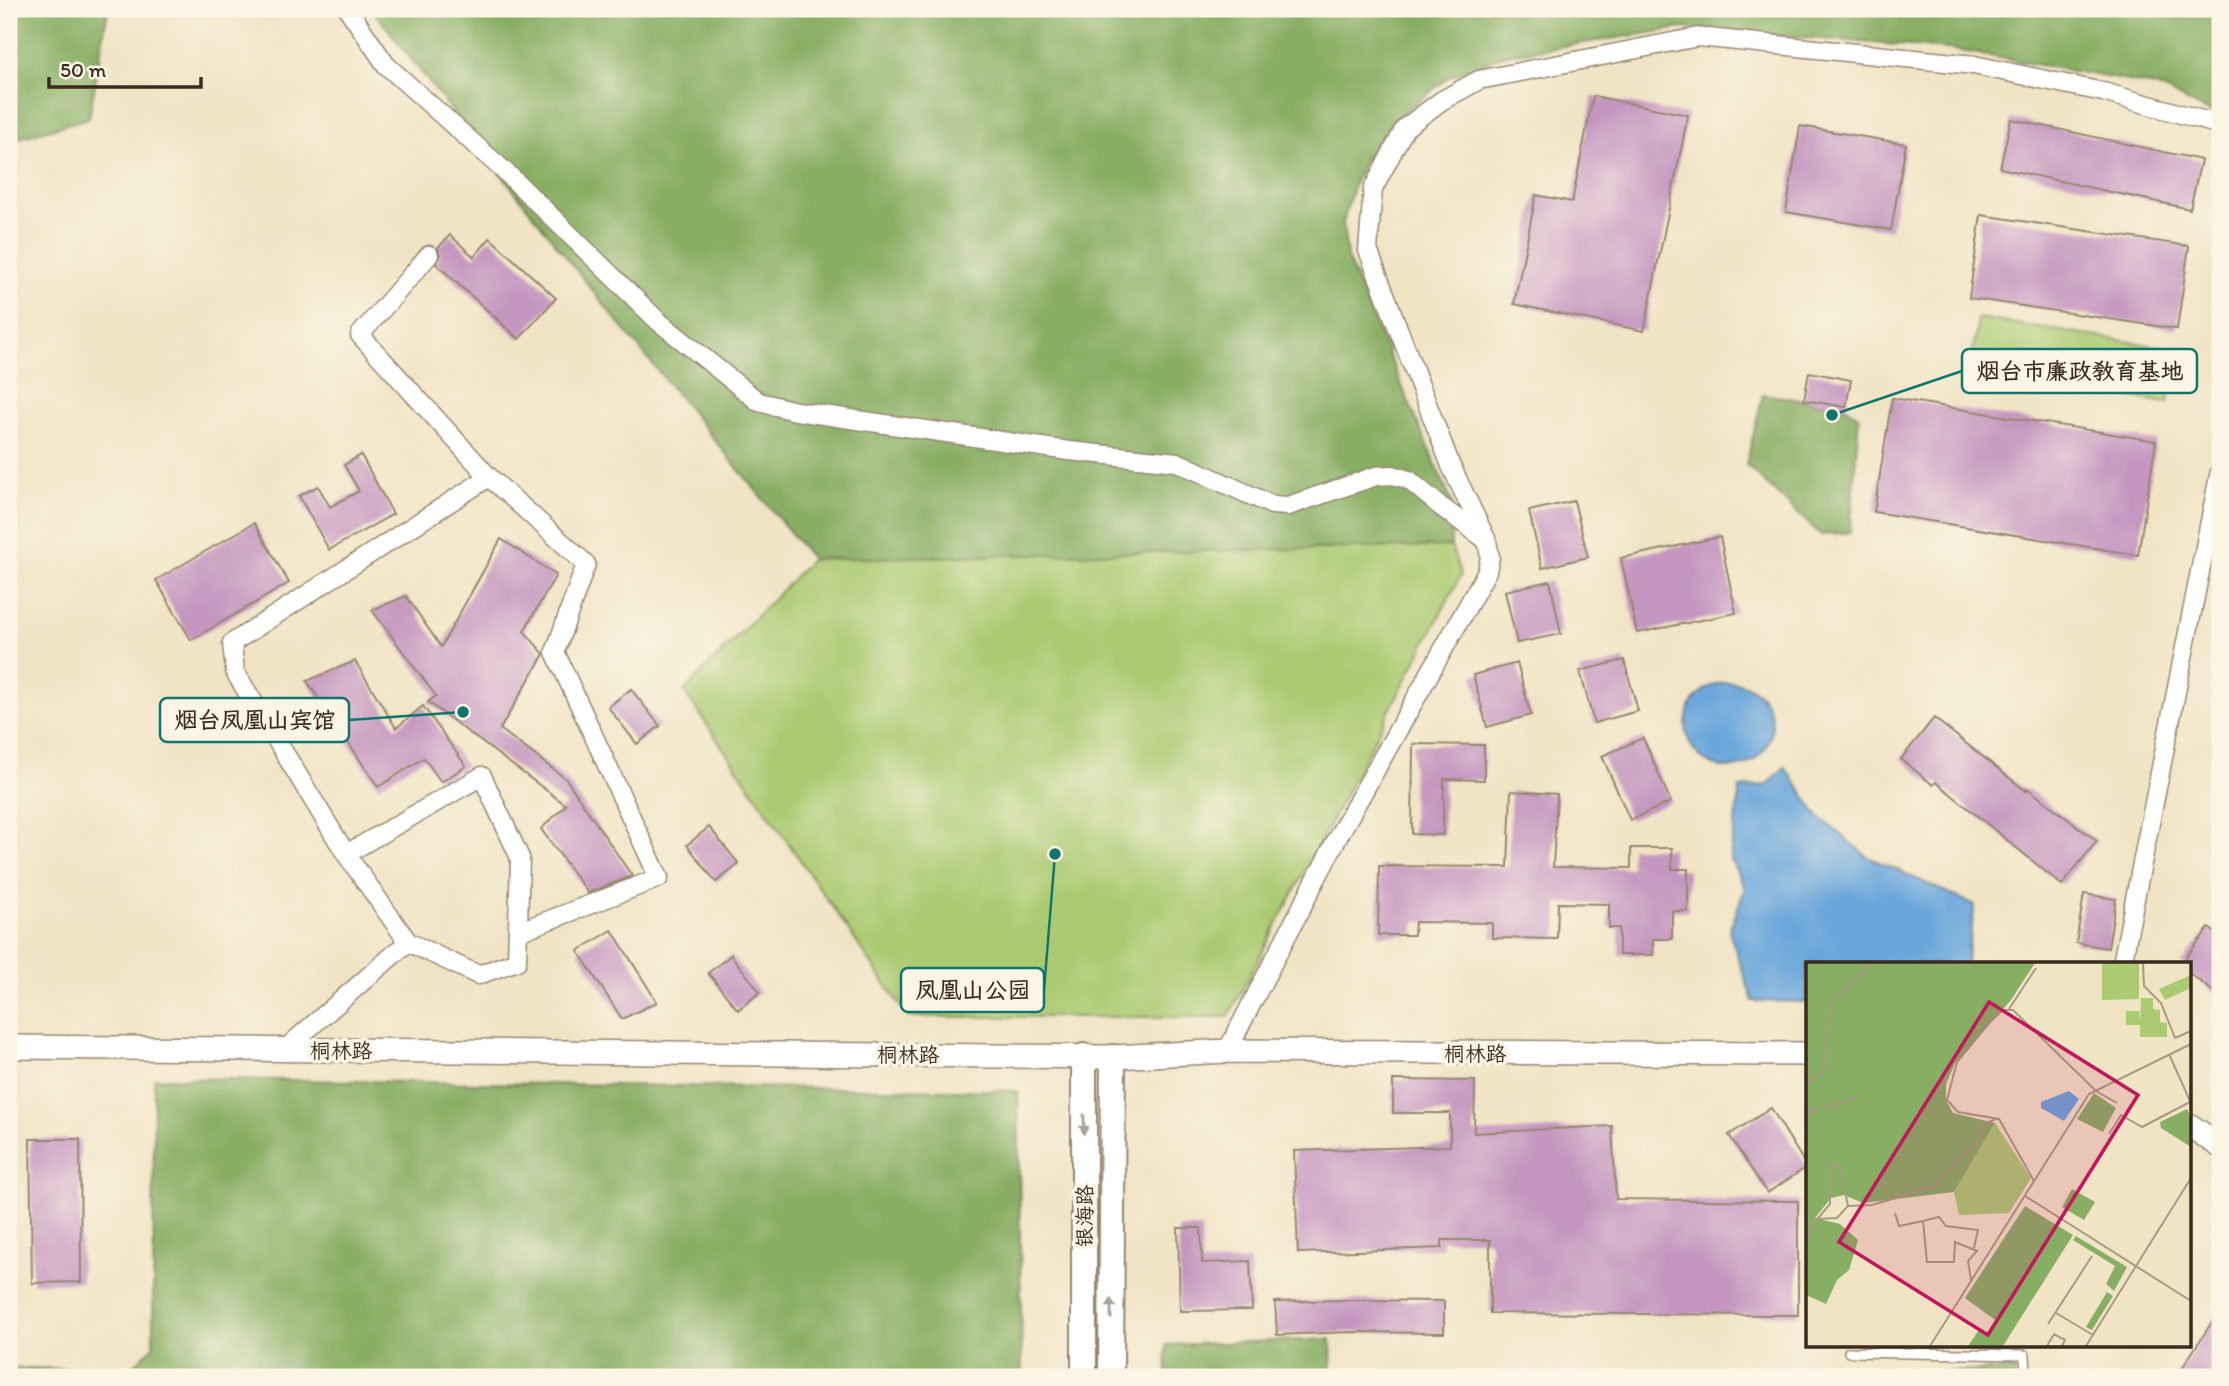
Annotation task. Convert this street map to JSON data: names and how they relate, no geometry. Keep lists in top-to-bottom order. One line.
{"streets":{"main road":["银海路"],"street":["桐林路"]},"crossings":[["桐林路","银海路"]],"places":["烟台市廉政教育基地","烟台凤凰山宾馆","凤凰山公园"],"scale_bar":"50 m"}
